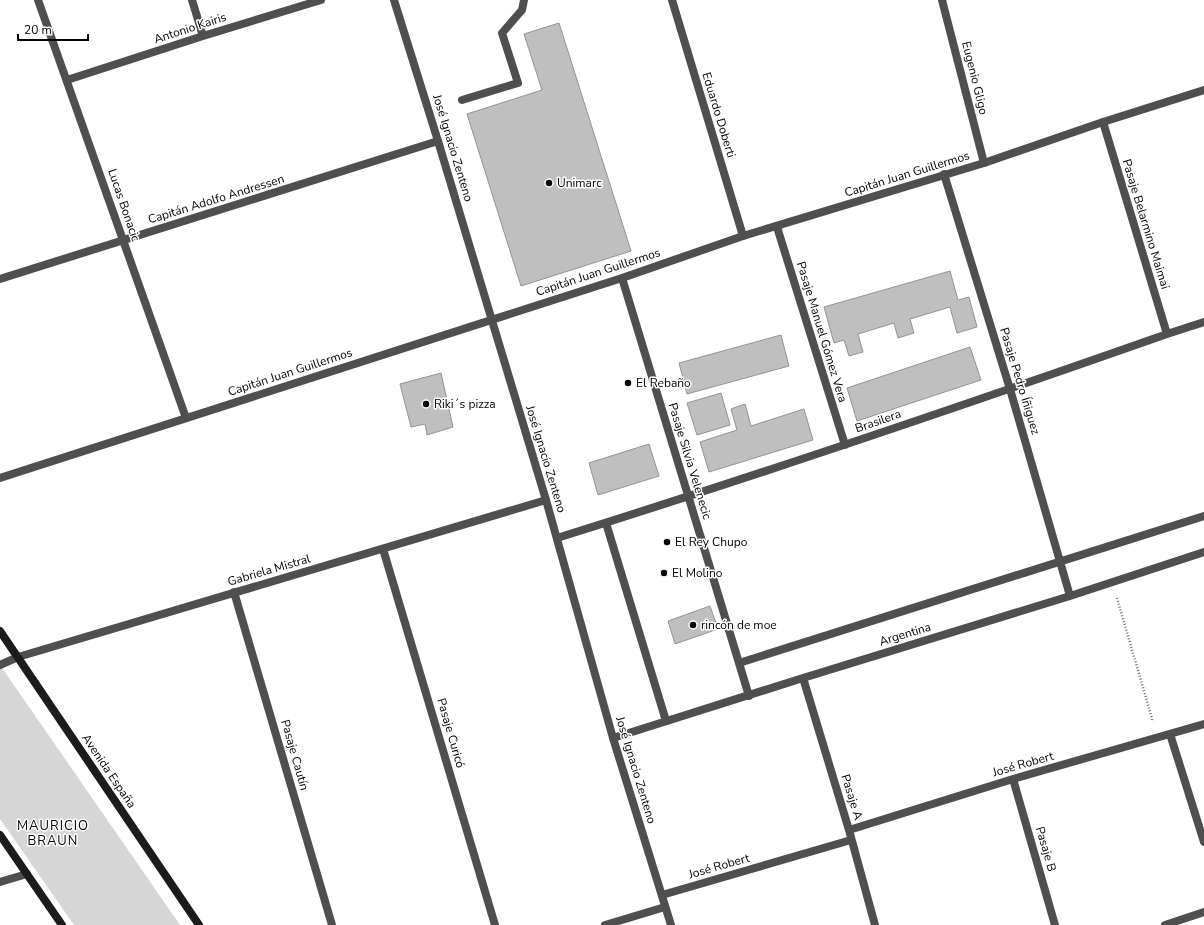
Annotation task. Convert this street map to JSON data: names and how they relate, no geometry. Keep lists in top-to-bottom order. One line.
{"streets":{"main road":["Avenida España"],"street":["Antonio Kairis","Eugenio Gligo","Eduardo Doberti","José Ignacio Zenteno","Capitán Juan Guillermos","Capitán Adolfo Andressen","Lucas Bonacic","Pasaje Belarmino Maimai","Pasaje Manuel Gómez Vera","Pasaje Pedro Íñiguez","Brasilera","Pasaje Silvia Velenecic","Gabriela Mistral","Argentina","Pasaje Curicó","Pasaje Cautín","José Robert","Pasaje A","Pasaje B"]},"crossings":[["Antonio Kairis","Lucas Bonacic"],["Eugenio Gligo","Capitán Juan Guillermos"],["Eduardo Doberti","Capitán Juan Guillermos"],["José Ignacio Zenteno","Capitán Juan Guillermos"],["José Ignacio Zenteno","Capitán Adolfo Andressen"],["José Ignacio Zenteno","Brasilera"],["José Ignacio Zenteno","Gabriela Mistral"],["José Ignacio Zenteno","Argentina"],["José Ignacio Zenteno","José Robert"],["Capitán Juan Guillermos","Lucas Bonacic"],["Capitán Juan Guillermos","Pasaje Belarmino Maimai"],["Capitán Juan Guillermos","Pasaje Manuel Gómez Vera"],["Capitán Juan Guillermos","Pasaje Pedro Íñiguez"],["Capitán Juan Guillermos","Pasaje Silvia Velenecic"],["Capitán Adolfo Andressen","Lucas Bonacic"],["Pasaje Belarmino Maimai","Brasilera"],["Pasaje Manuel Gómez Vera","Brasilera"],["Pasaje Pedro Íñiguez","Brasilera"],["Pasaje Pedro Íñiguez","Argentina"],["Brasilera","Pasaje Silvia Velenecic"],["Pasaje Silvia Velenecic","Argentina"],["Gabriela Mistral","Pasaje Curicó"],["Gabriela Mistral","Pasaje Cautín"],["Gabriela Mistral","Avenida España"],["Argentina","Pasaje A"],["José Robert","Pasaje A"],["José Robert","Pasaje B"]],"districts":["MAURICIO BRAUN"],"places":["Unimarc","El Rebaño","Riki´s pizza","El Rey Chupo","El Molino","rincón de moe"],"scale_bar":"20 m"}
